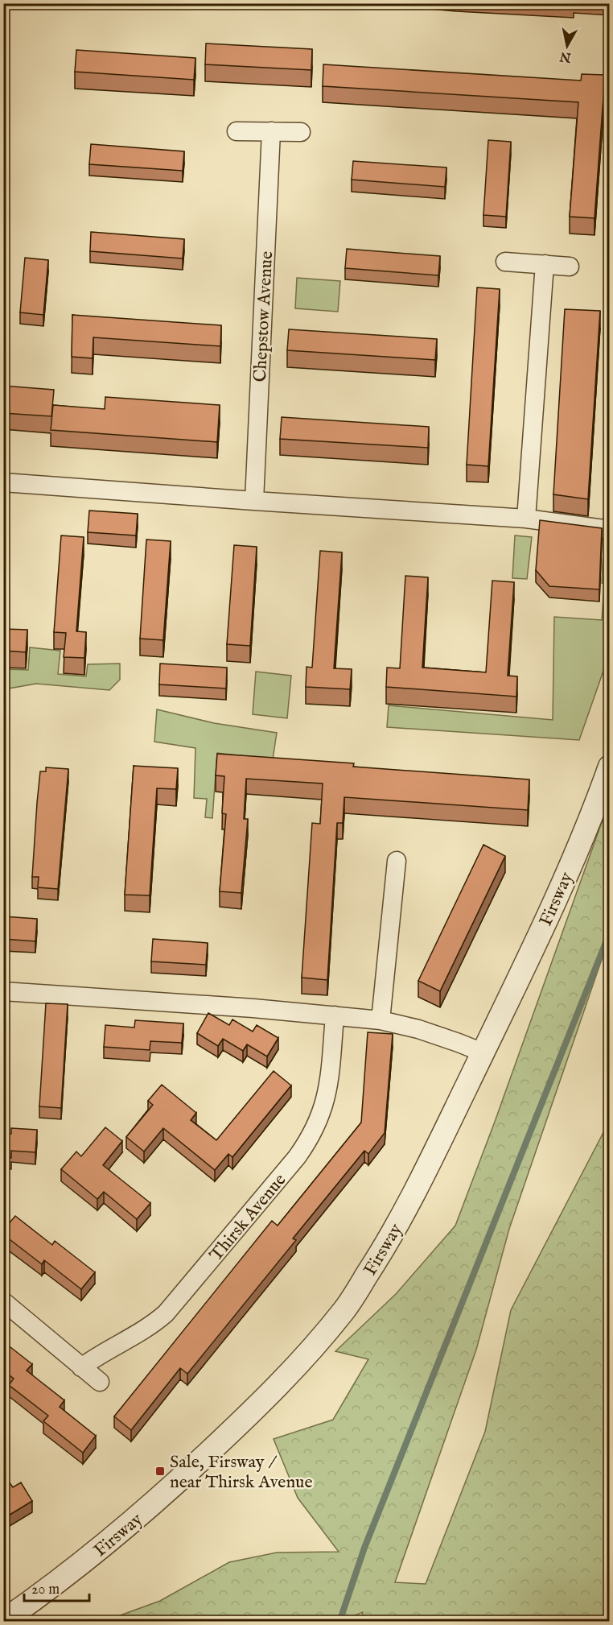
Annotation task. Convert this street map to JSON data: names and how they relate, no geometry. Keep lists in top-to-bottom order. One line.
{"streets":{"street":["Chepstow Avenue","Firsway","Thirsk Avenue"]},"places":{"transit":["Sale, Firsway / near Thirsk Avenue"]},"scale_bar":"20 m","north":"bottom"}
